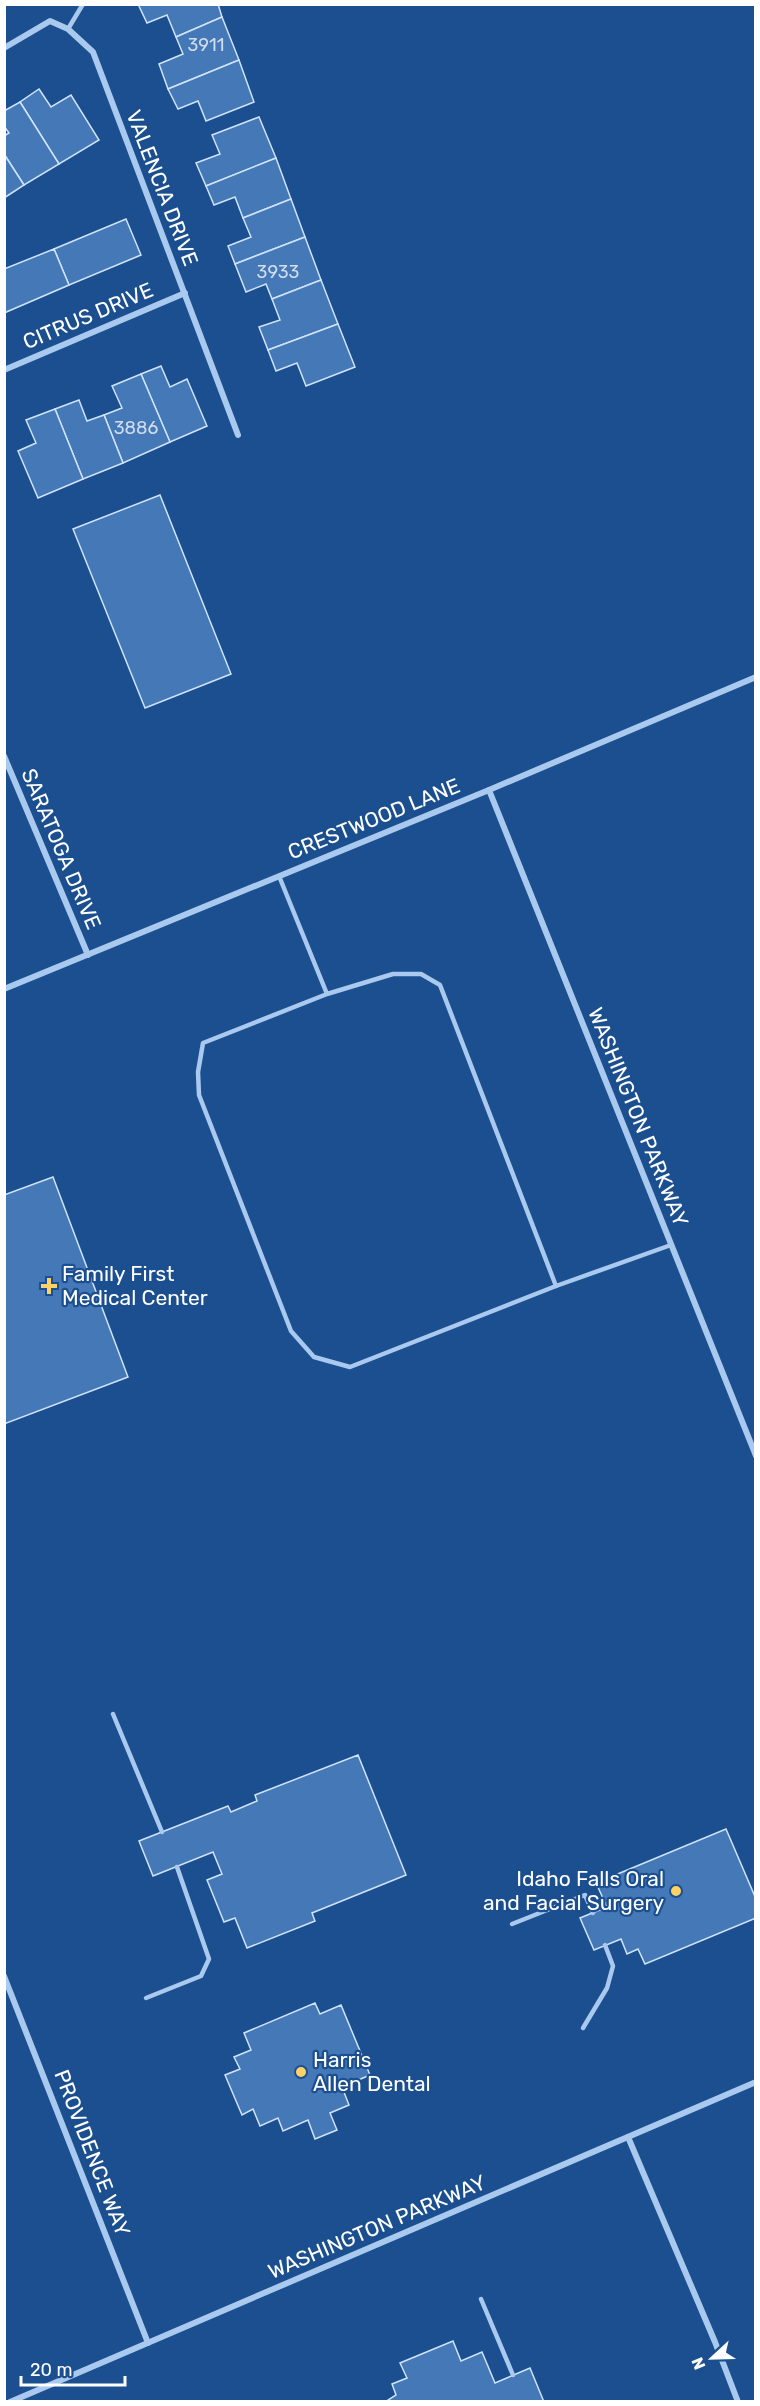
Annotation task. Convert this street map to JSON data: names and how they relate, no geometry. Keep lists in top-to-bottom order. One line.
{"streets":{"street":["VALENCIA DRIVE","CITRUS DRIVE","CRESTWOOD LANE","SARATOGA DRIVE","WASHINGTON PARKWAY","PROVIDENCE WAY"]},"crossings":[["VALENCIA DRIVE","CITRUS DRIVE"],["CRESTWOOD LANE","SARATOGA DRIVE"],["CRESTWOOD LANE","WASHINGTON PARKWAY"],["WASHINGTON PARKWAY","PROVIDENCE WAY"]],"places":{"health":["Family First Medical Center"],"other":["Idaho Falls Oral and Facial Surgery","Harris Allen Dental"]},"house_numbers":["3911","3933","3886"],"scale_bar":"20 m","north":"left"}
